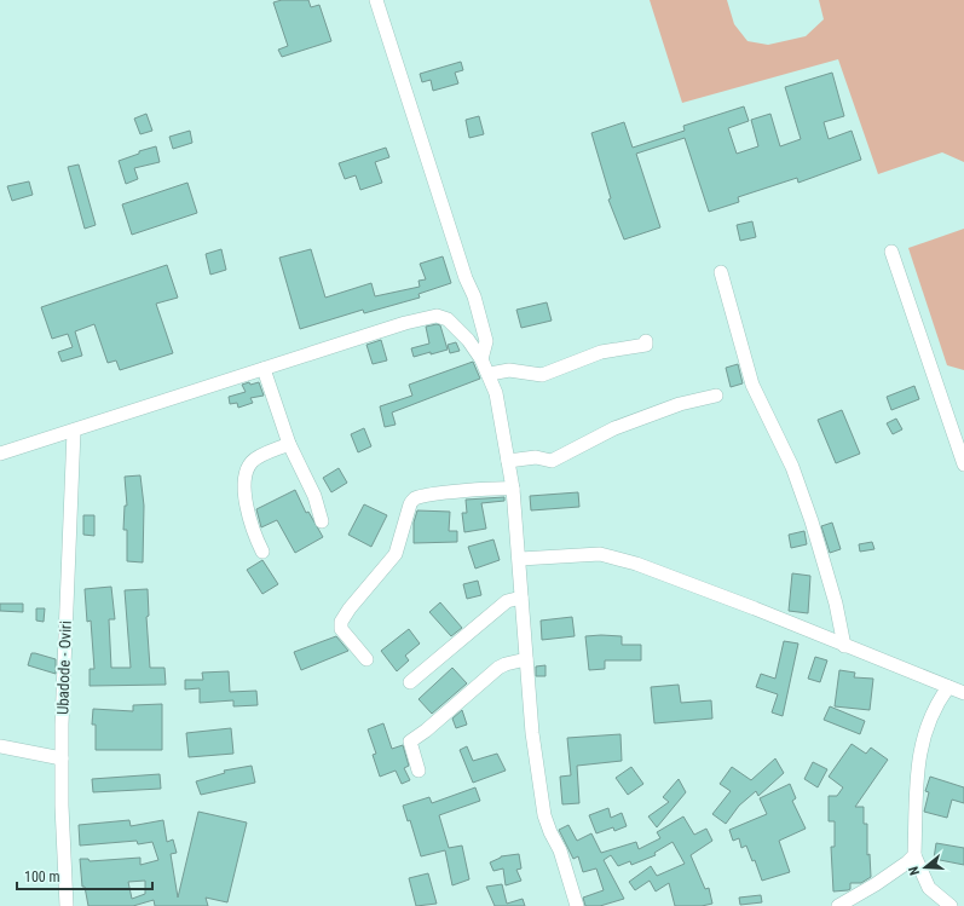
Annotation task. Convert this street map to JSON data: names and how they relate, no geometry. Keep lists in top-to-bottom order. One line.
{"streets":{"street":["Ubadode - Oviri"]},"scale_bar":"100 m","north":"left"}
